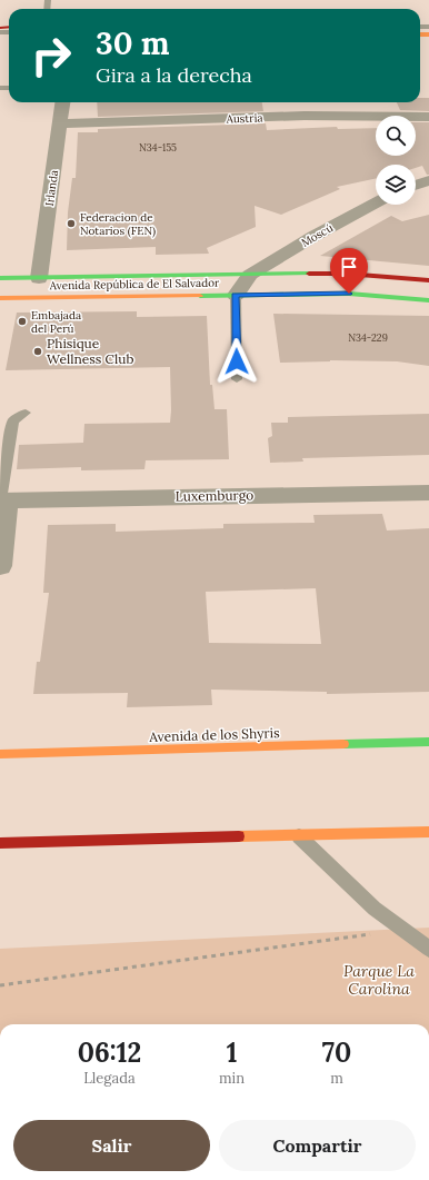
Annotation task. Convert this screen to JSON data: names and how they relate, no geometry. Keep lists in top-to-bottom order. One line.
{"streets":{"street":["Austria","Irlanda","Moscú","Avenida República de El Salvador","Luxemburgo","Avenida de los Shyris"]},"crossings":[["Austria","Irlanda"],["Irlanda","Avenida República de El Salvador"],["Moscú","Avenida República de El Salvador"]],"parks":["Parque La Carolina"],"places":["Federacion de Notarios (FEN)","Embajada del Perú","Phisique Wellness Club"],"house_numbers":["N34-155","N34-229"],"page":{"turn":["30 m","Gira a la derecha"],"eta":["06:12","Llegada","1","min","70","m"],"buttons":["Salir","Compartir"]}}
